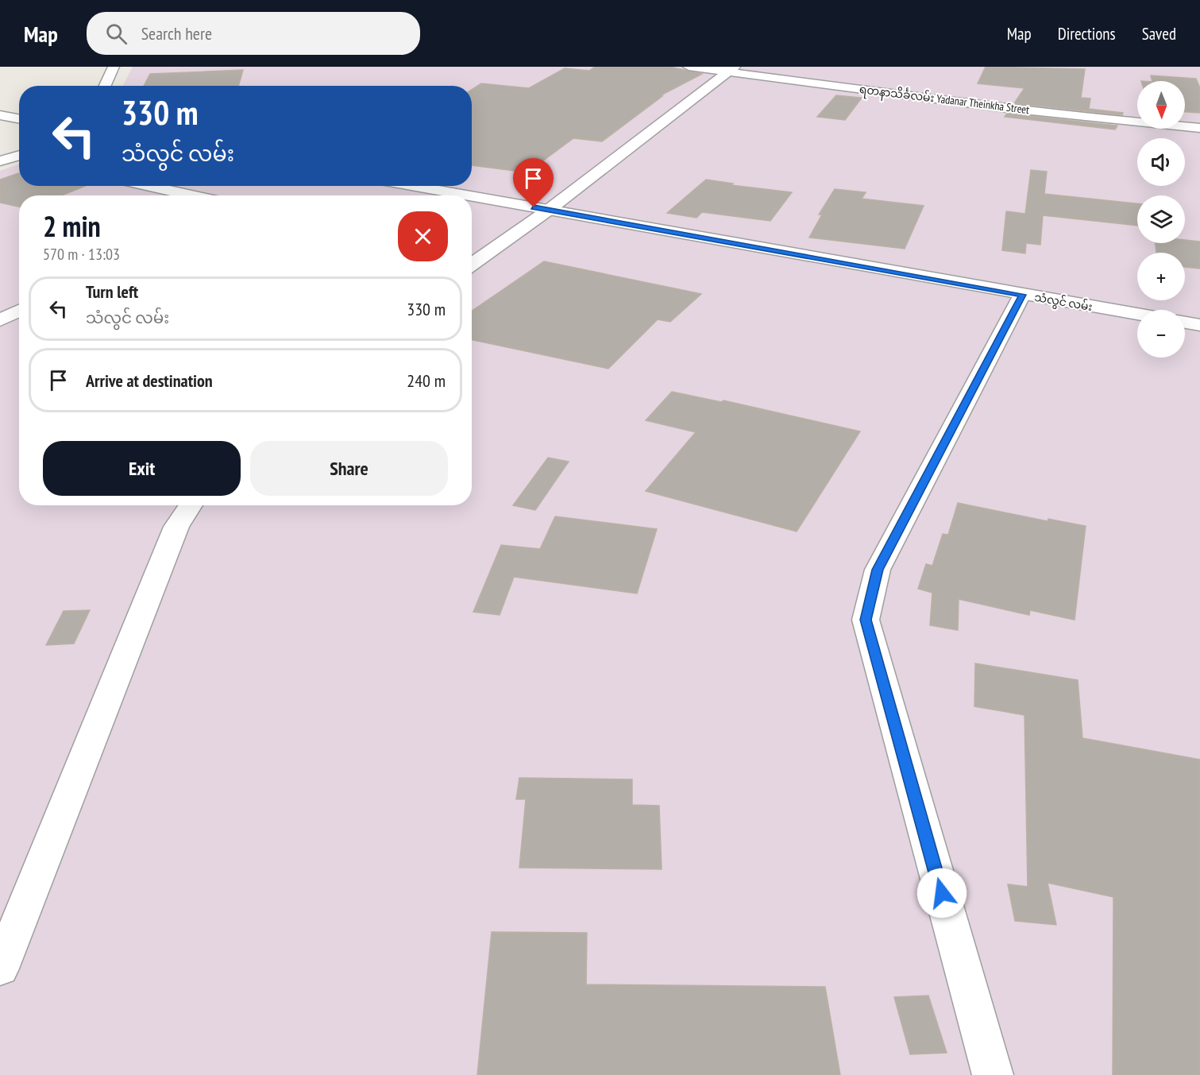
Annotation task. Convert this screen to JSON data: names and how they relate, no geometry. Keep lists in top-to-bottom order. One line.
{"streets":{"street":["ရတနာသိင်္ခလမ်း Yadanar Theinkha Street","သံလွင် လမ်း"]},"north":"bottom","page":{"header":"Map","search":"Search here","nav":["Map","Directions","Saved"],"map_buttons":["+","−"],"turn":["330 m","သံလွင် လမ်း"],"heading":["2 min","570 m · 13:03"],"list":[{"name":"Turn left","note":"သံလွင် လမ်း","value":"330 m"},{"name":"Arrive at destination","value":"240 m"}],"buttons":["Exit","Share"]}}
